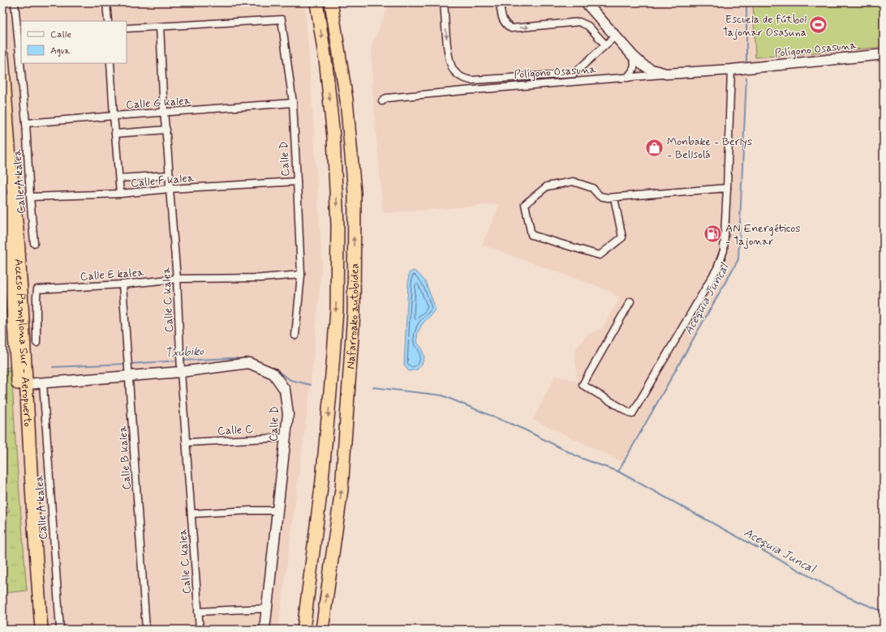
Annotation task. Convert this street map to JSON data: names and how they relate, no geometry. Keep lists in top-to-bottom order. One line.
{"streets":{"highway":["Nafarroako autobidea","Acceso Pamplona Sur - Aeropuerto"],"street":["Polígono Osasuna","Calle G kalea","Calle D","Calle F kalea","Calle A kalea","Calle E kalea","Calle C kalea","Calle C","Calle B kalea"]},"crossings":[["Calle G kalea","Calle D"],["Calle G kalea","Calle A kalea"],["Calle G kalea","Calle C kalea"],["Calle D","Calle F kalea"],["Calle D","Calle A kalea"],["Calle D","Calle E kalea"],["Calle D","Calle C kalea"],["Calle D","Acceso Pamplona Sur - Aeropuerto"],["Calle D","Calle C"],["Calle D","Calle B kalea"],["Calle F kalea","Calle A kalea"],["Calle F kalea","Calle C kalea"],["Calle E kalea","Calle C kalea"],["Calle E kalea","Calle B kalea"],["Calle C kalea","Calle C"]],"water":["Acequia Juncal","Txubiko"],"places":{"sports":["Escuela de fútbol Tajonar Osasuna"],"shop":["Monbake - Berlys - Bellsolá"],"fuel station":["AN Energéticos - Tajonar"]},"legend":["Calle","Agua"]}
